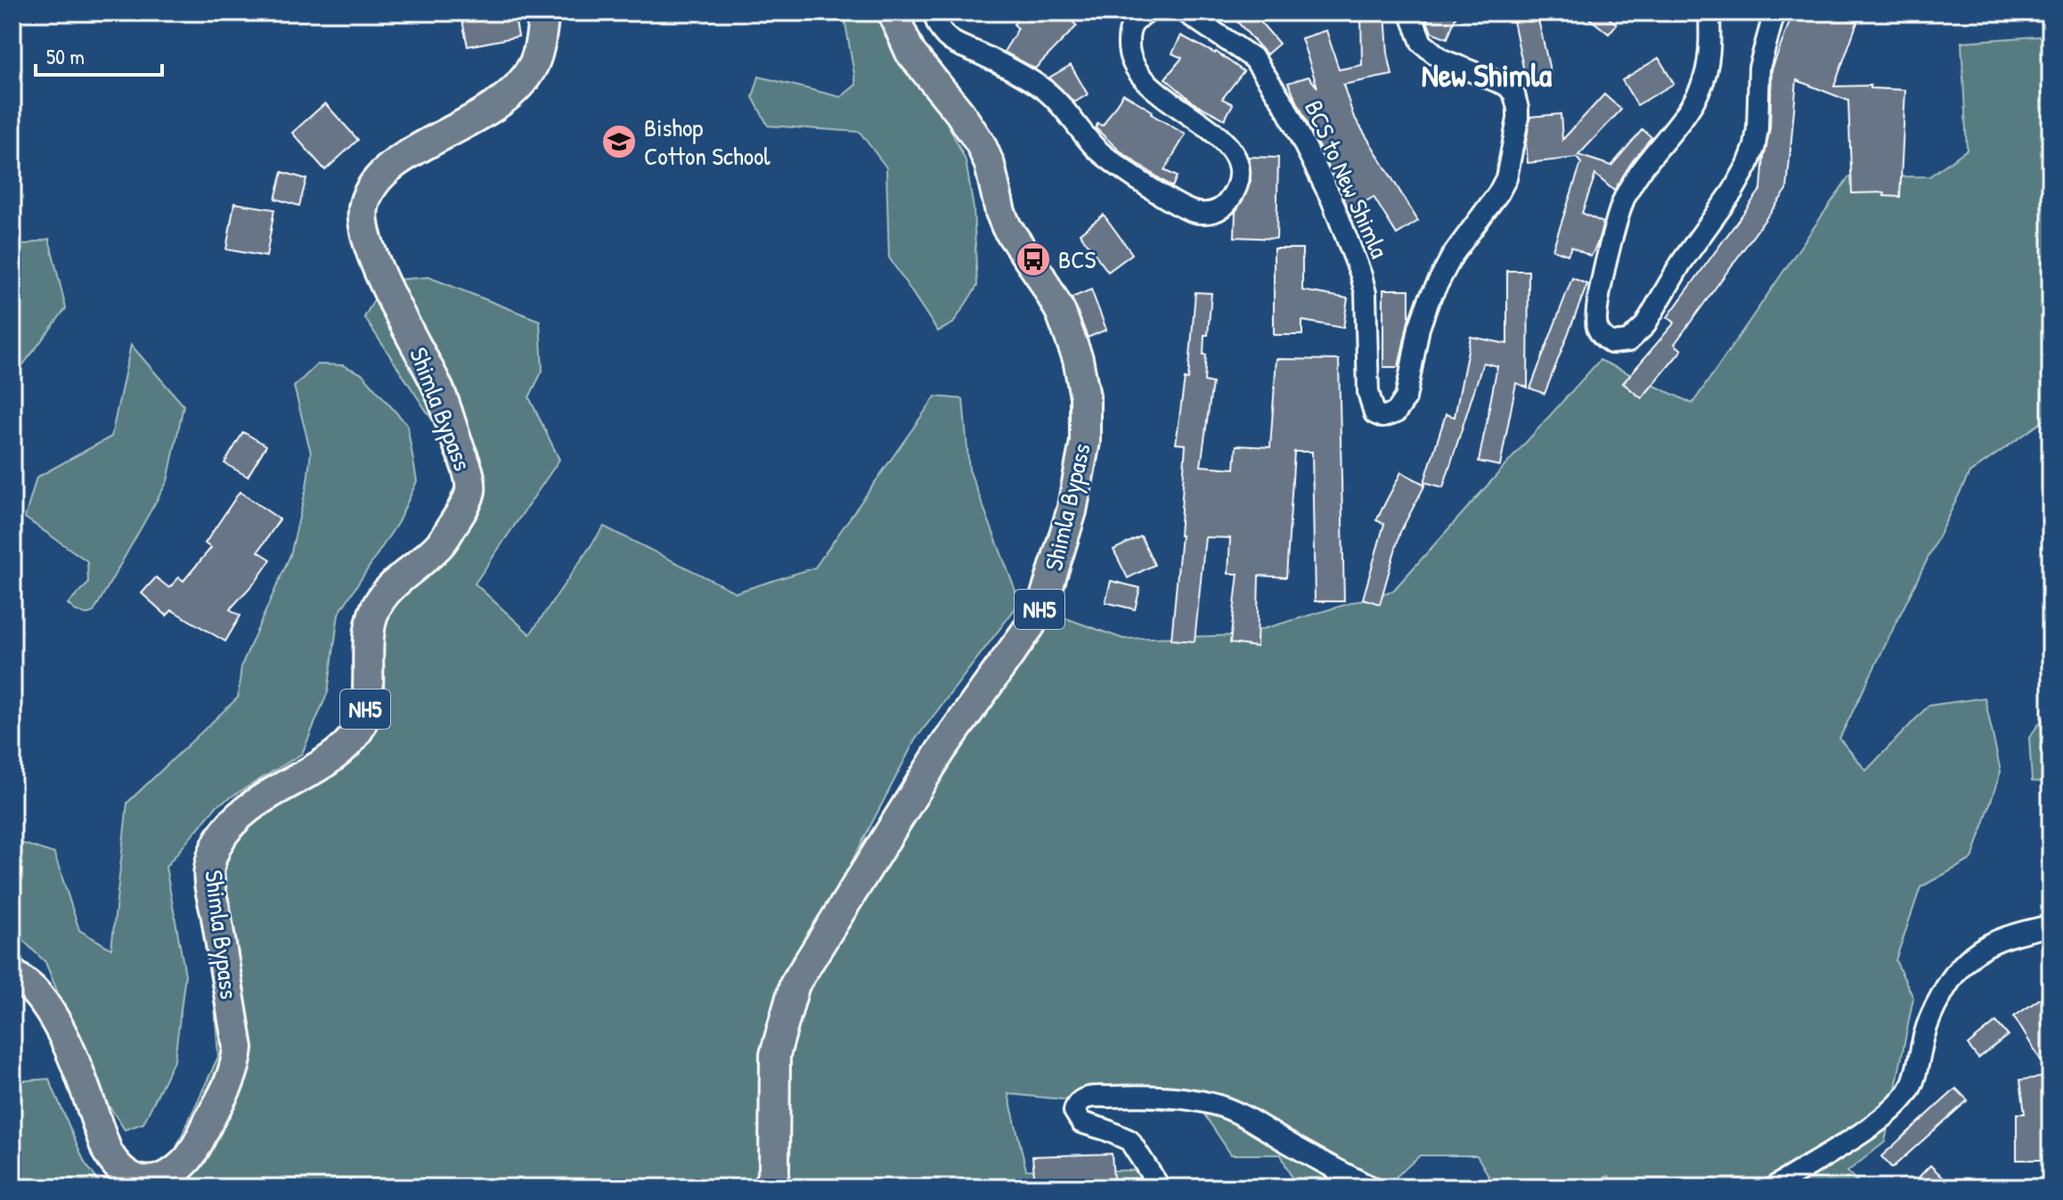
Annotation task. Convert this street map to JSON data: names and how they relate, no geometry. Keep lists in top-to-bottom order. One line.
{"streets":{"highway":["Shimla Bypass","NH5"],"street":["BCS to New Shimla"]},"districts":["New Shimla"],"places":{"school or university":["Bishop Cotton School"],"bus stop":["BCS"]},"scale_bar":"50 m"}
